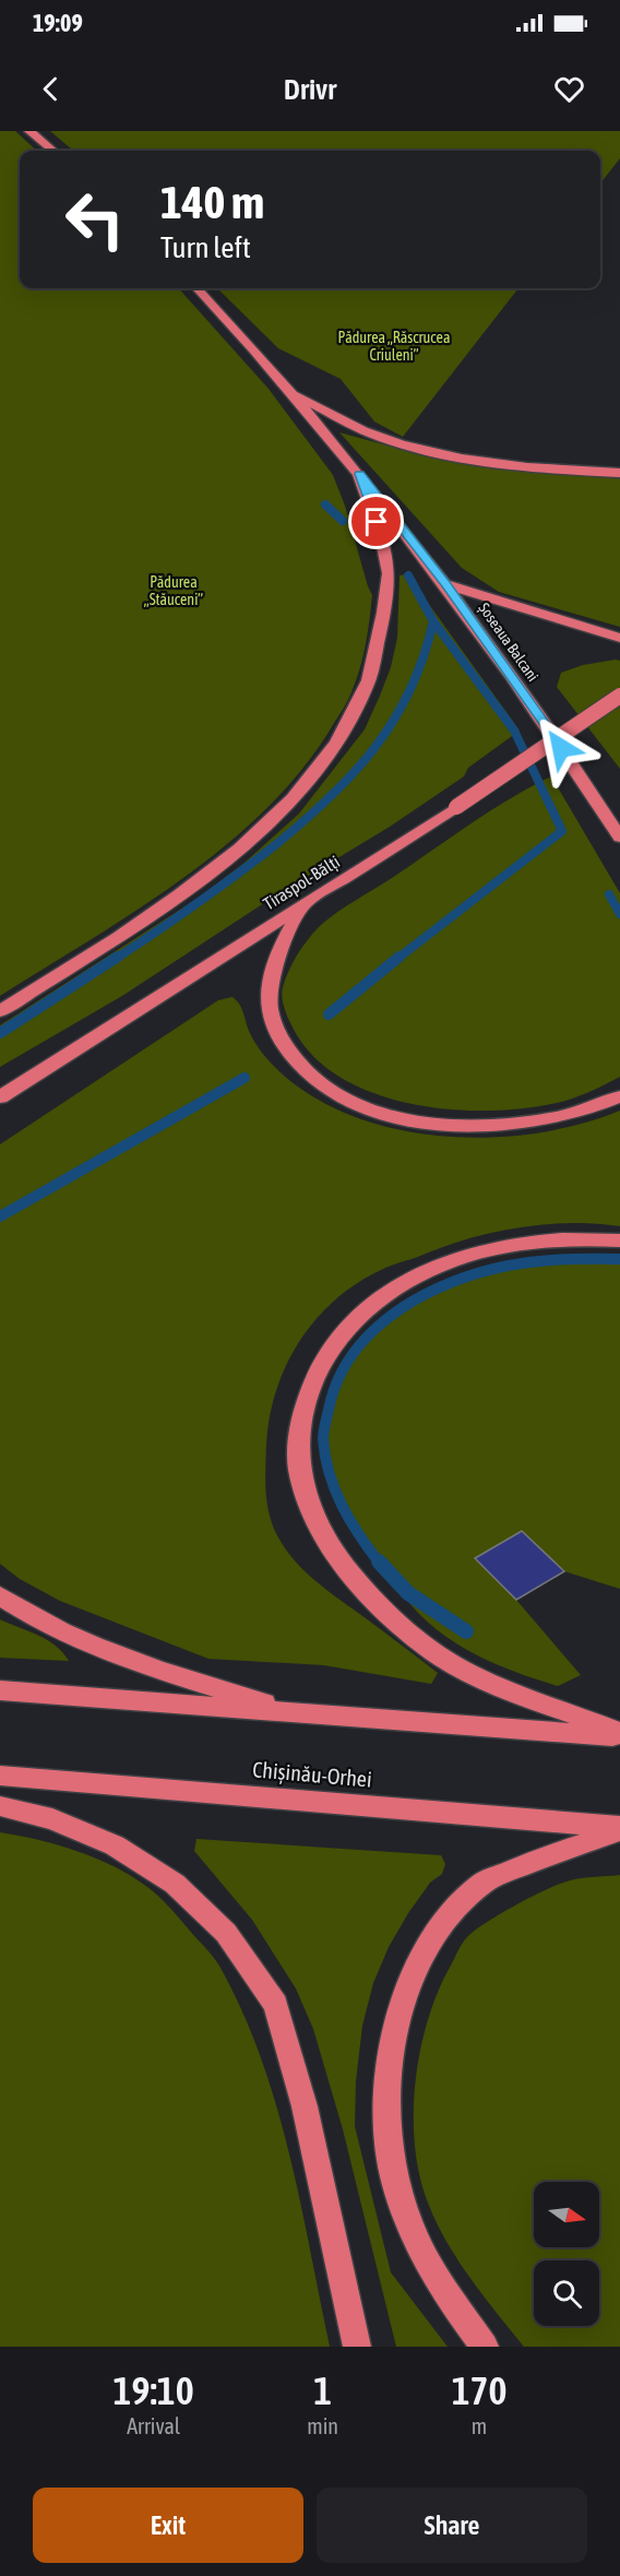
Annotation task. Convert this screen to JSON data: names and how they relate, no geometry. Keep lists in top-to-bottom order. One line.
{"streets":{"highway":["Șoseaua Balcani","Tiraspol-Bălți","Chișinău-Orhei"]},"parks":["Pădurea „Răscrucea Criuleni”","Pădurea „Stăuceni”"],"north":"right","page":{"status":"19:09","header":"Drivr","turn":["140 m","Turn left"],"eta":["19:10","Arrival","1","min","170","m"],"buttons":["Exit","Share"]}}
